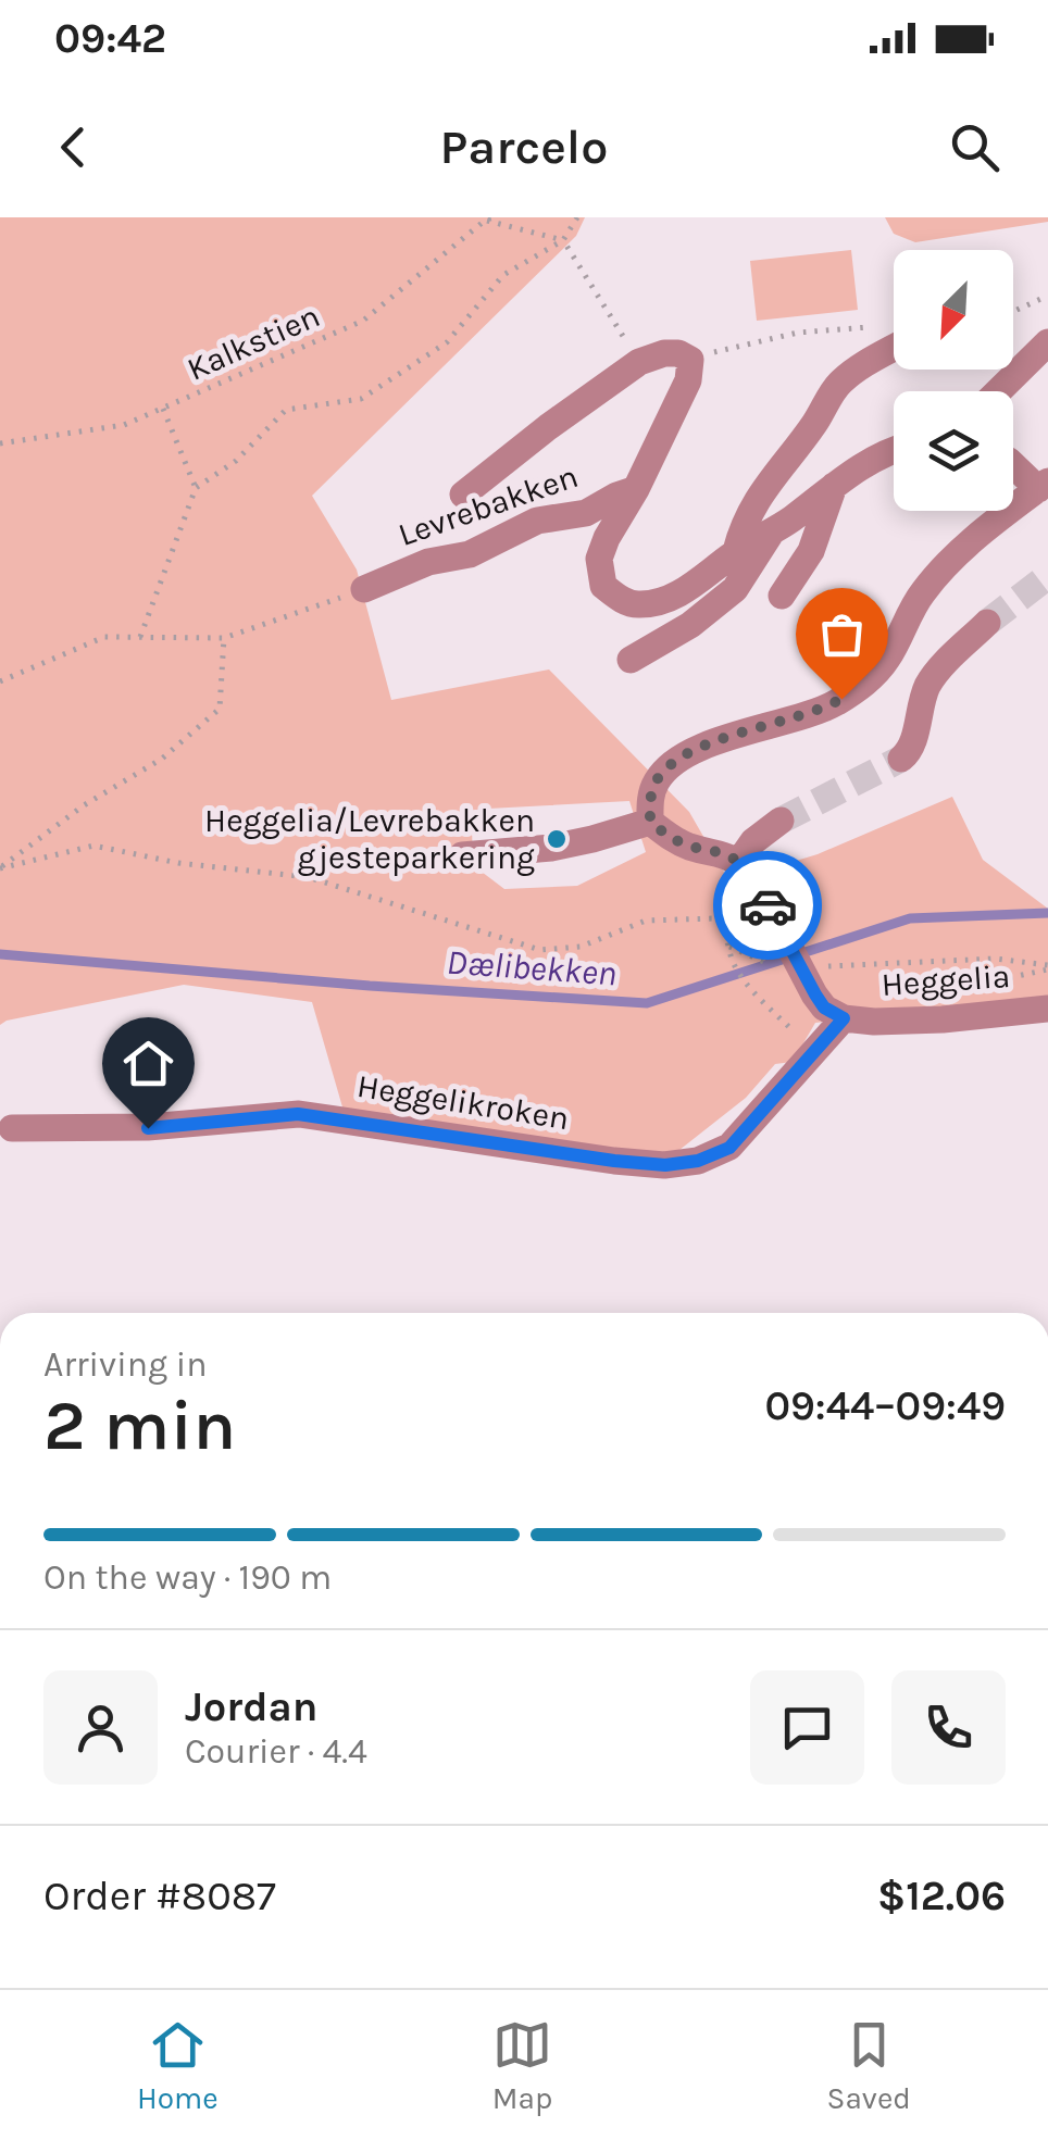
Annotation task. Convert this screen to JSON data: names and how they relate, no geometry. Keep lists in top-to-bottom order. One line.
{"streets":{"street":["Levrebakken","Heggelia","Heggelikroken"],"path":["Kalkstien"]},"crossings":[["Heggelia","Heggelikroken"]],"water":["Dælibekken"],"places":["Heggelia/Levrebakken gjesteparkering"],"north":"bottom left","page":{"status":"09:42","header":"Parcelo","heading":["2 min","Arriving in","09:44–09:49"],"panel":["Jordan","Courier · 4.4","Order #8087","$12.06"],"bar":"On the way · 190 m","tabs":["Home","Map","Saved"]}}
